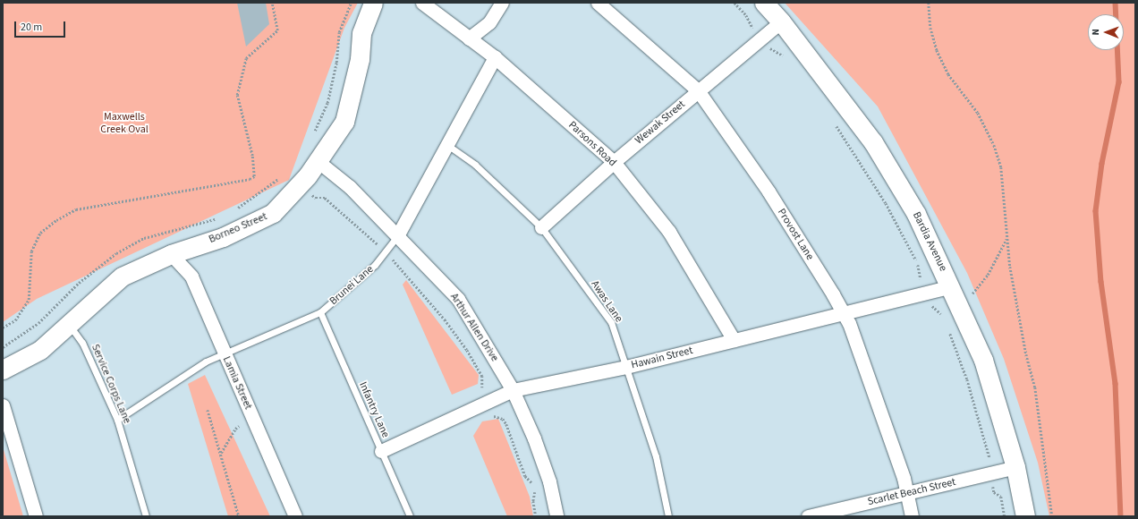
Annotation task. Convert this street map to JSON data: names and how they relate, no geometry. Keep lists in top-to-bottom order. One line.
{"streets":{"street":["Wewak Street","Parsons Road","Borneo Street","Provost Lane","Bardia Avenue","Brunei Lane","Arthur Allen Drive","Hawain Street","Lamia Street","Scarlet Beach Street"],"lane":["Awas Lane","Service Corps Lane","Infantry Lane"]},"crossings":[["Wewak Street","Parsons Road"],["Wewak Street","Provost Lane"],["Wewak Street","Bardia Avenue"],["Wewak Street","Awas Lane"],["Parsons Road","Brunei Lane"],["Parsons Road","Hawain Street"],["Borneo Street","Arthur Allen Drive"],["Borneo Street","Lamia Street"],["Borneo Street","Service Corps Lane"],["Provost Lane","Hawain Street"],["Provost Lane","Scarlet Beach Street"],["Bardia Avenue","Hawain Street"],["Bardia Avenue","Scarlet Beach Street"],["Brunei Lane","Awas Lane"],["Brunei Lane","Arthur Allen Drive"],["Brunei Lane","Lamia Street"],["Brunei Lane","Service Corps Lane"],["Brunei Lane","Infantry Lane"],["Awas Lane","Hawain Street"],["Arthur Allen Drive","Hawain Street"],["Hawain Street","Infantry Lane"]],"parks":["Maxwells Creek Oval"],"scale_bar":"20 m","north":"left"}
